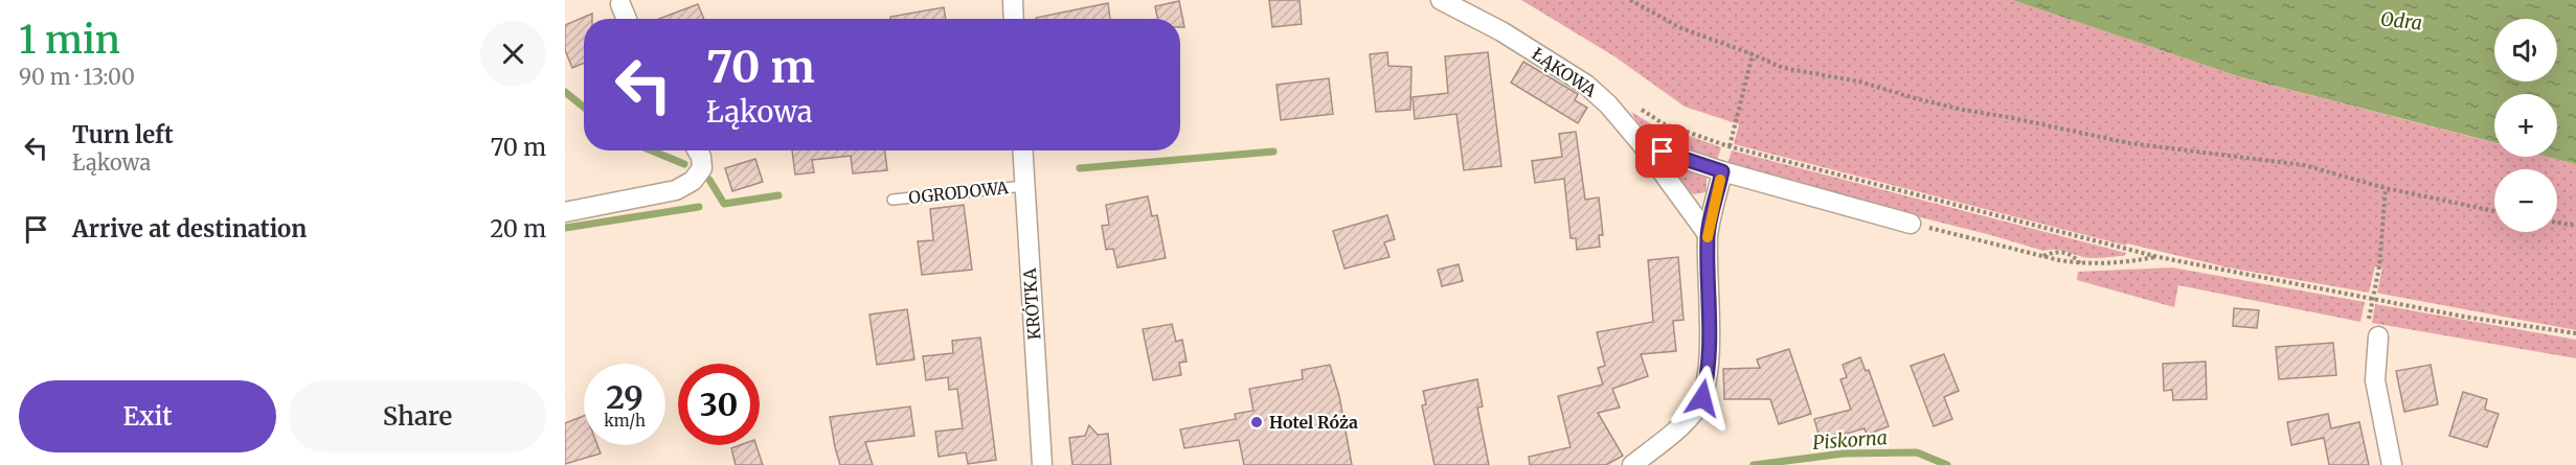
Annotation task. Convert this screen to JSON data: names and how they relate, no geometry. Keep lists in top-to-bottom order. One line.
{"streets":{"street":["ŁĄKOWA","KRÓTKA"],"lane":["OGRODOWA"]},"crossings":[["OGRODOWA","KRÓTKA"]],"water":["Odra","Piskorna"],"places":["Hotel Róża"],"page":{"heading":["1 min","90 m · 13:00"],"map_buttons":["+","−"],"turn":["70 m","Łąkowa"],"list":[{"name":"Turn left","note":"Łąkowa","value":"70 m"},{"name":"Arrive at destination","value":"20 m"}],"speed":"29 km/h","limit":"30","buttons":["Exit","Share"]}}
